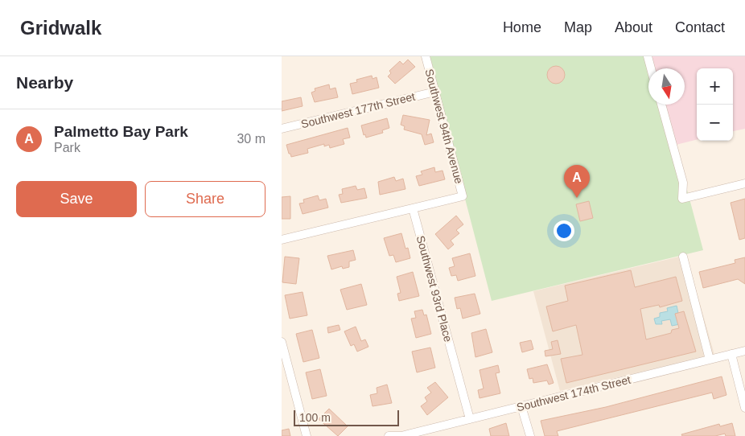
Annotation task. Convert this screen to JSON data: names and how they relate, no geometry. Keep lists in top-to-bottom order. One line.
{"streets":{"street":["Southwest 177th Street","Southwest 94th Avenue","Southwest 93rd Place","Southwest 174th Street"]},"crossings":[["Southwest 177th Street","Southwest 94th Avenue"],["Southwest 94th Avenue","Southwest 93rd Place"],["Southwest 93rd Place","Southwest 174th Street"]],"scale_bar":"100 m","north":"bottom","page":{"header":"Gridwalk","nav":["Home","Map","About","Contact"],"heading":"Nearby","map_buttons":["+","−"],"list":[{"mark":"A","name":"Palmetto Bay Park","note":"Park","value":"30 m"}],"pins":"A","buttons":["Save","Share"],"scale":"100 m"}}
